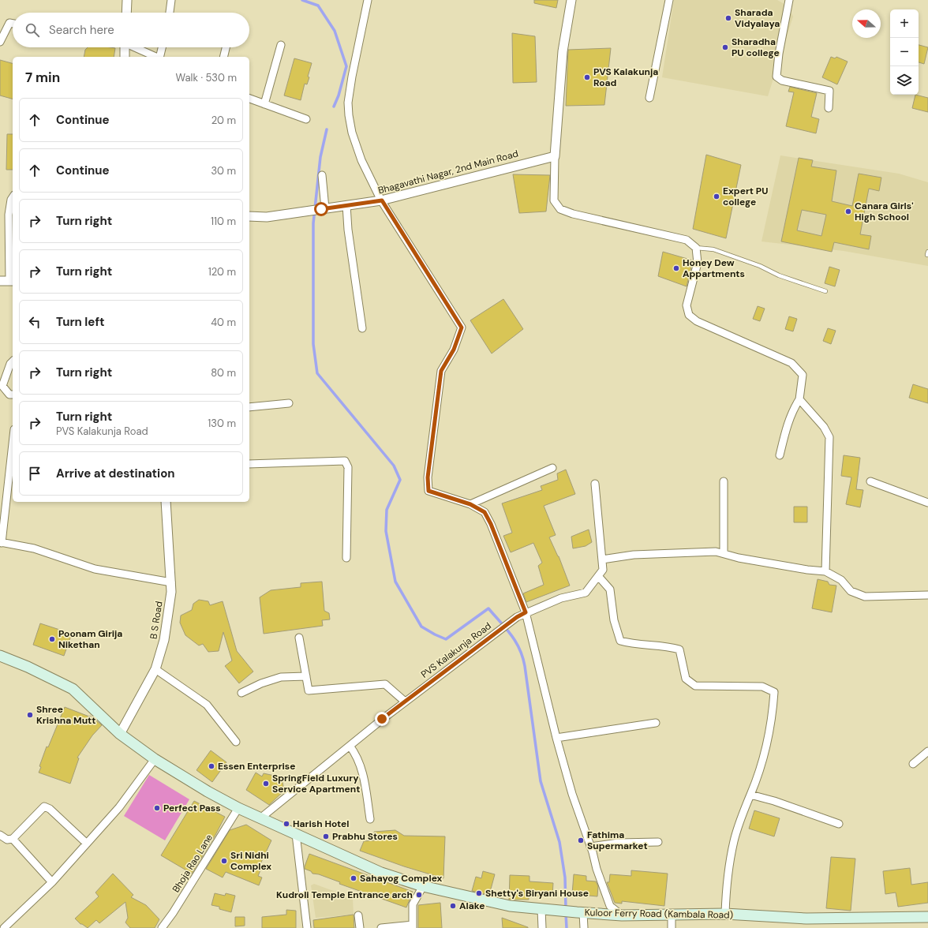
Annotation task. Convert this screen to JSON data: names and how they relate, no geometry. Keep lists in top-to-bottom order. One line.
{"streets":{"main road":["Kuloor Ferry Road (Kambala Road)"],"street":["Bhagavathi Nagar, 2nd Main Road","B S Road","PVS Kalakunja Road","Bhoja Rao Lane"]},"crossings":[["B S Road","Kuloor Ferry Road (Kambala Road)"],["PVS Kalakunja Road","Kuloor Ferry Road (Kambala Road)"],["Bhoja Rao Lane","Kuloor Ferry Road (Kambala Road)"]],"places":["Sharada Vidyalaya","Sharadha PU college","PVS Kalakunja Road","Expert PU college","Canara Girls' High School","Honey Dew Appartments","Poonam Girija Nikethan","Shree Krishna Mutt","Essen Enterprise","SpringField Luxury Service Apartment","Perfect Pass","Harish Hotel","Prabhu Stores","Fathima Supermarket","Sri Nidhi Complex","Sahayog Complex","Shetty's Biryani House","Kudroli Temple Entrance arch","Alake"],"north":"left","page":{"map_buttons":["+","−"],"search":"Search here","heading":["7 min","Walk · 530 m"],"list":[["Continue","20 m"],["Continue","30 m"],["Turn right","110 m"],["Turn right","120 m"],["Turn left","40 m"],["Turn right","80 m"],["Turn right","PVS Kalakunja Road","130 m"],"Arrive at destination"]}}
